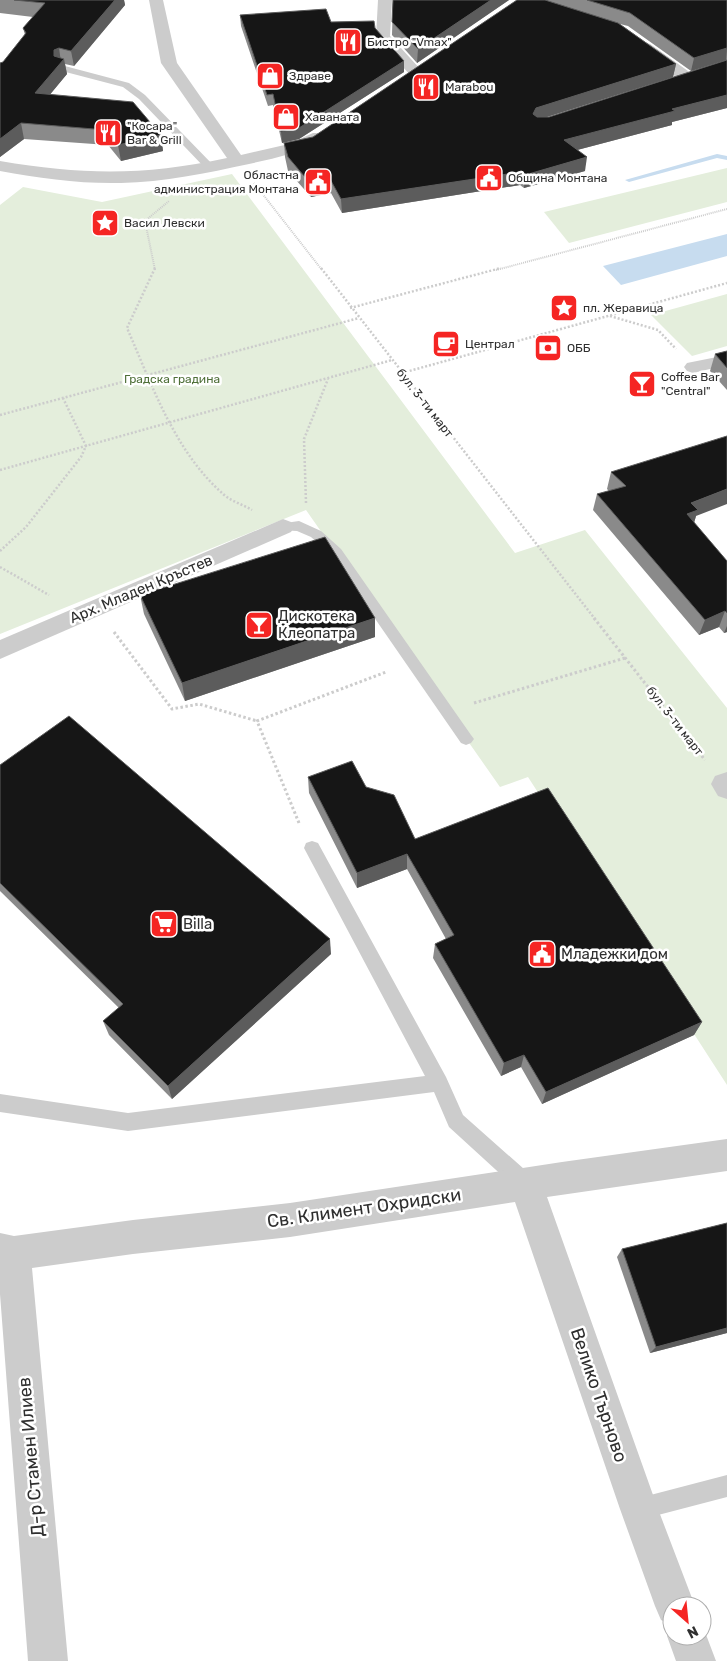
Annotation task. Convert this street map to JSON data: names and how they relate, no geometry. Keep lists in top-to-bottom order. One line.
{"streets":{"street":["Арх. Младен Кръстев","Св. Климент Охридски","Велико Търново","Д-р Стамен Илиев"],"path":["бул. 3-ти март"]},"crossings":[["Св. Климент Охридски","Велико Търново"],["Св. Климент Охридски","Д-р Стамен Илиев"]],"parks":["Градска градина"],"places":{"restaurant":["Бистро \"Vmax\"","Marabou","\"Косара\" Bar & Grill"],"shop":["Здраве","Хаваната"],"public building":["Община Монтана","Областна администрация Монтана","Младежки дом"],"place":["Васил Левски","пл. Жеравица"],"cafe":["Централ"],"bank":["ОББ"],"bar":["Coffee Bar \"Central\"","Дискотека Клеопатра"],"supermarket":["Billa"]},"north":"bottom right"}
